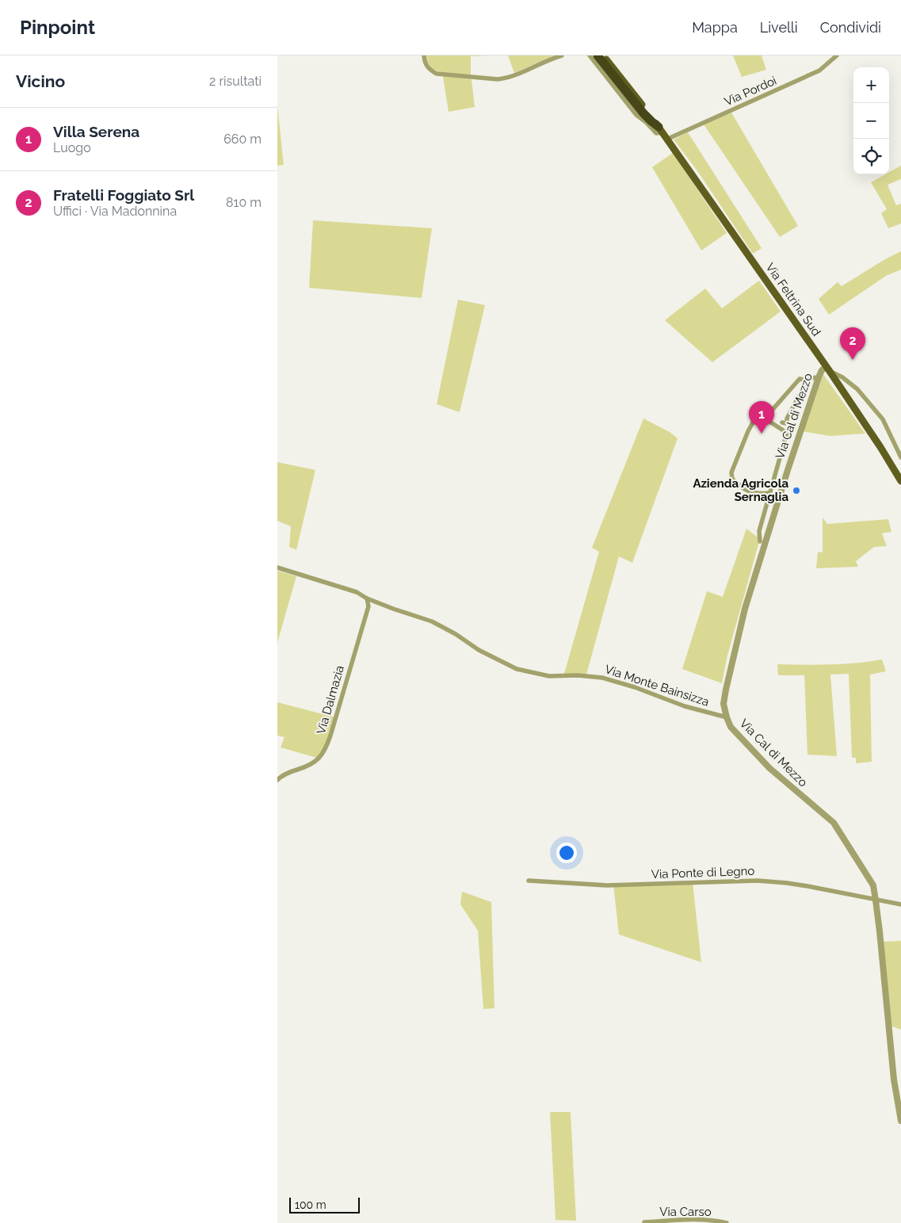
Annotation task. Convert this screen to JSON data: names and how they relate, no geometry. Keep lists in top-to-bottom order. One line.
{"streets":{"main road":["Via Feltrina Sud"],"street":["Via Pordoi","Via Cal di Mezzo","Via Monte Bainsizza","Via Dalmazia","Via Ponte di Legno","Via Carso"]},"crossings":[["Via Pordoi","Via Feltrina Sud"],["Via Feltrina Sud","Via Cal di Mezzo"],["Via Cal di Mezzo","Via Monte Bainsizza"],["Via Cal di Mezzo","Via Ponte di Legno"],["Via Monte Bainsizza","Via Dalmazia"]],"places":["Azienda Agricola Sernaglia"],"scale_bar":"100 m","page":{"header":"Pinpoint","nav":["Mappa","Livelli","Condividi"],"heading":["Vicino","2 risultati"],"map_buttons":["+","−"],"list":[{"mark":"1","name":"Villa Serena","note":"Luogo","value":"660 m"},{"mark":"2","name":"Fratelli Foggiato Srl","note":"Uffici · Via Madonnina","value":"810 m"}],"pins":["2","1"],"scale":"100 m"}}
